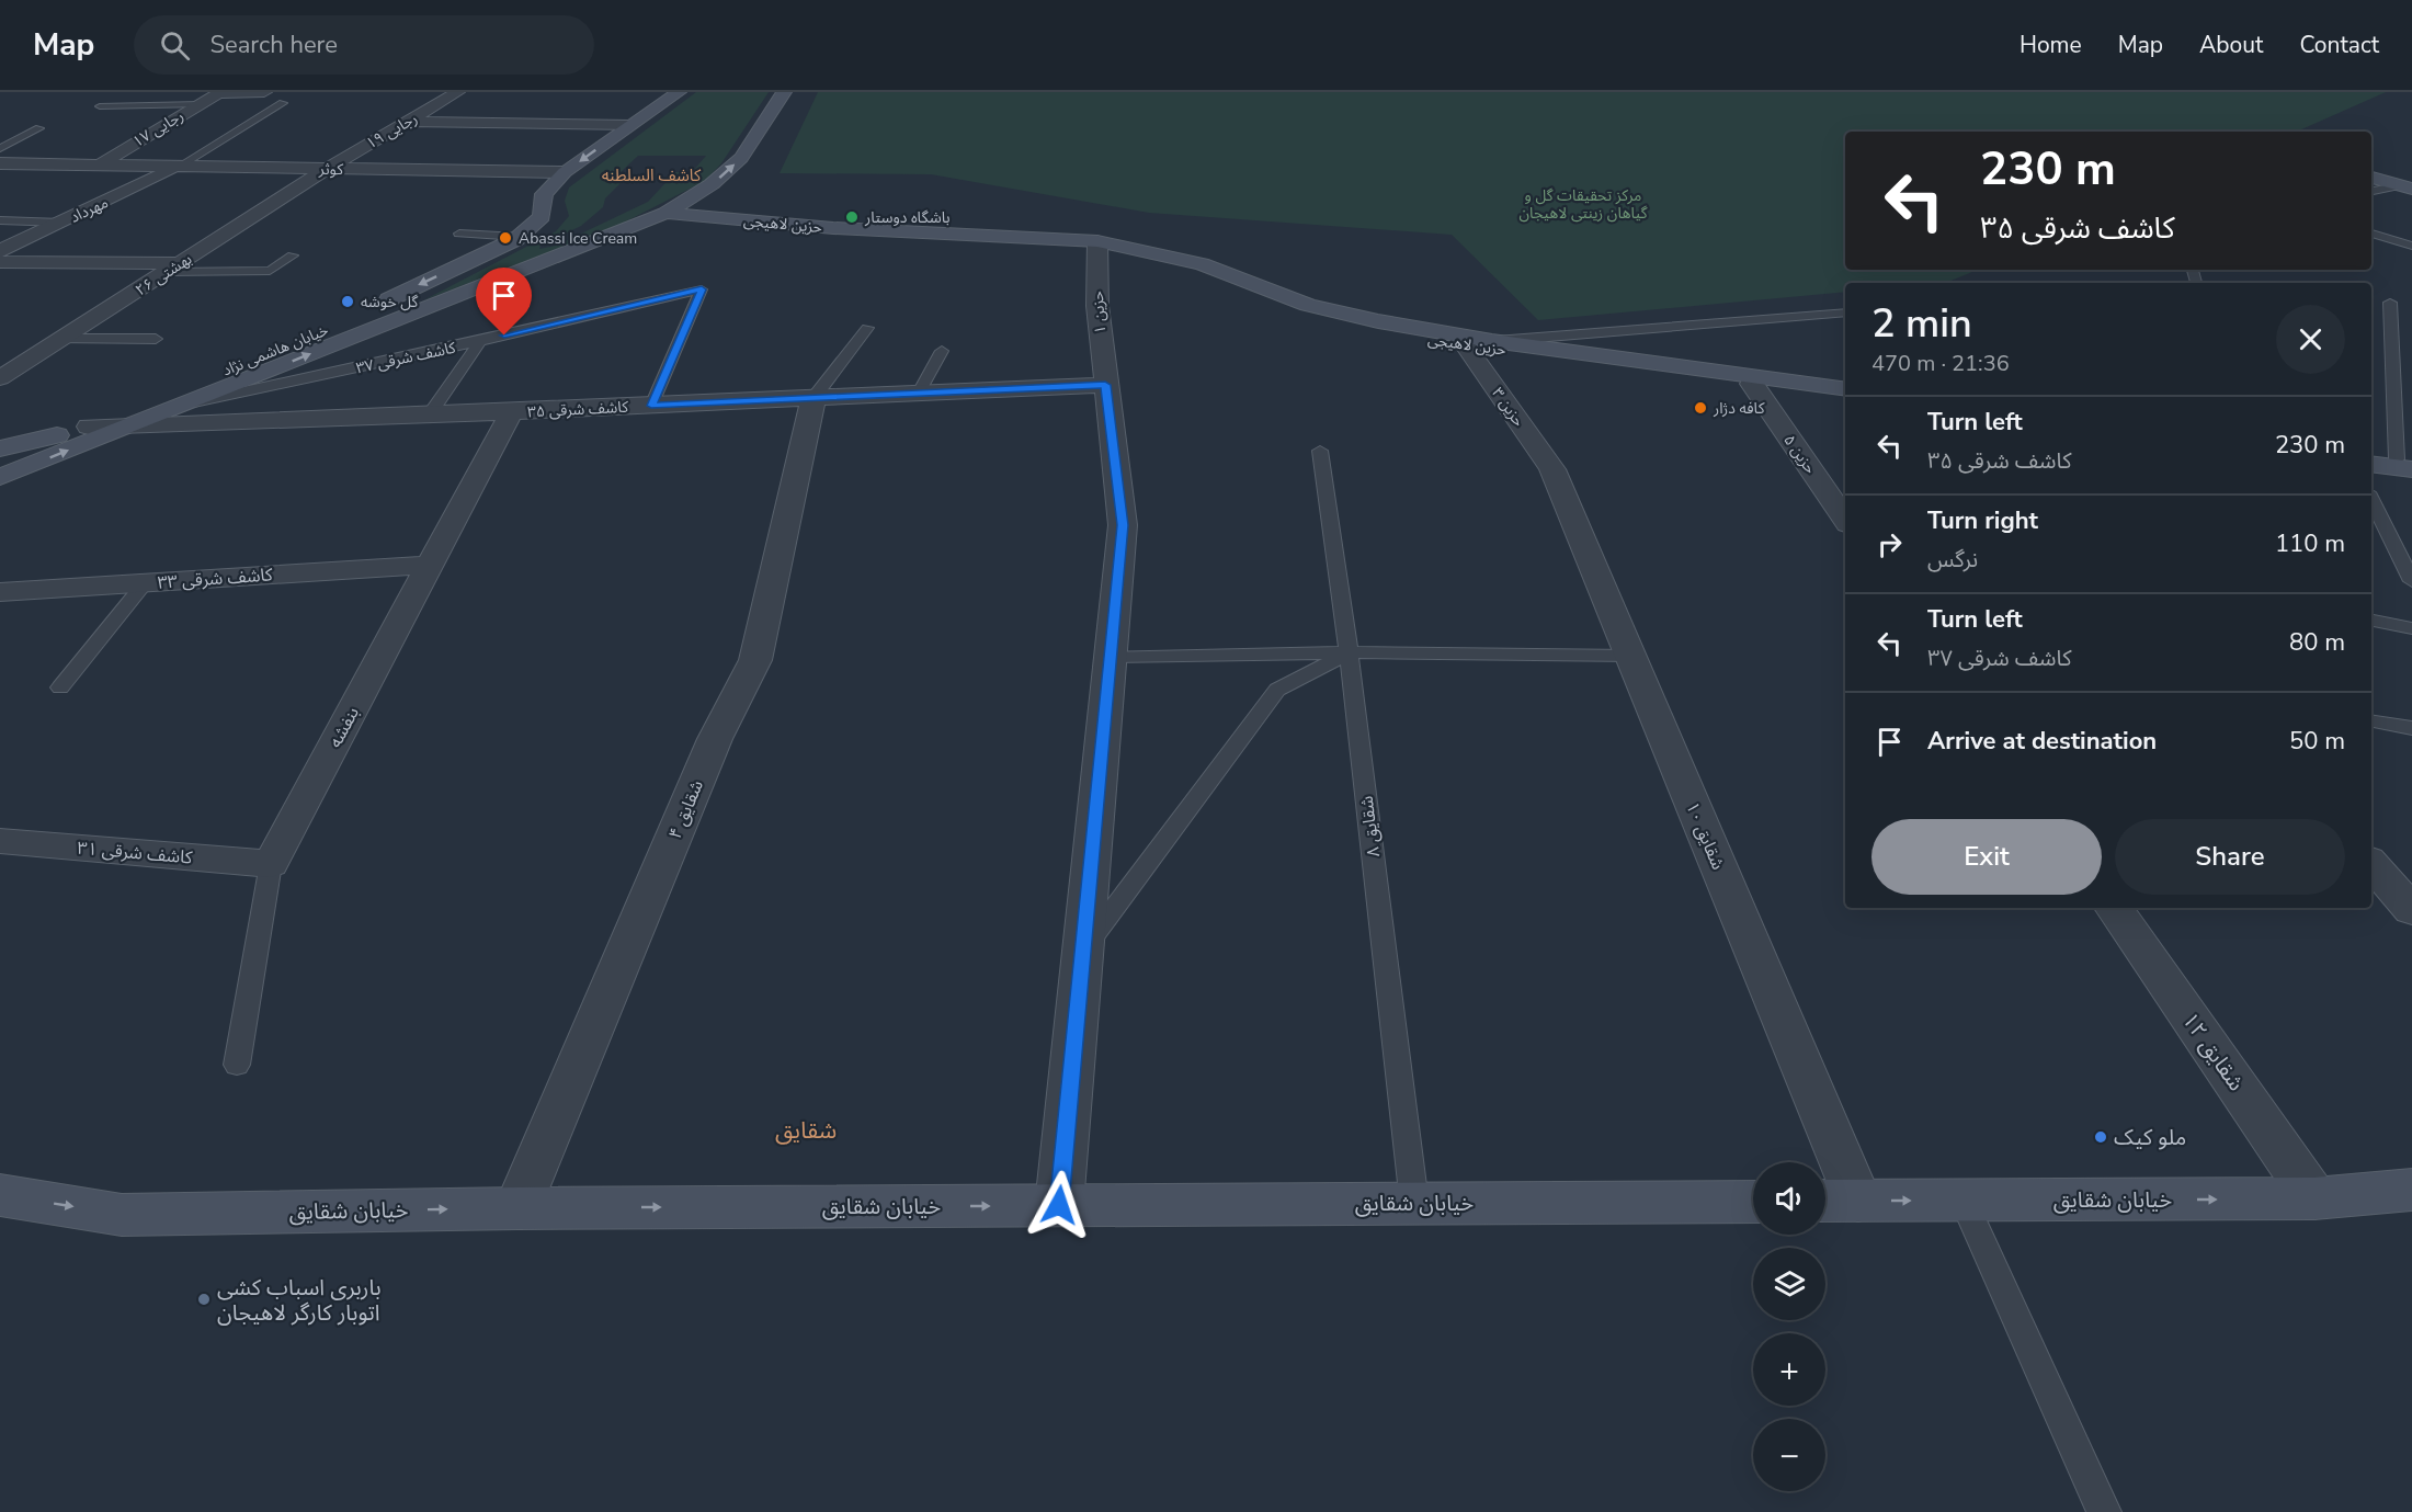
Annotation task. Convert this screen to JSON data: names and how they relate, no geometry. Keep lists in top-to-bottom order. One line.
{"streets":{"street":["رجایی ۱۷","رجایی ۱۹","کوثر","مهرداد","حزین لاهیجی","بهشتی ۲۶","حزین ۱","خیابان هاشمی نژاد","حزین ۳","کاشف شرقی ۳۵","حزین ۵","کاشف شرقی ۳۳","بنفشه","شقایق ۴","شقایق ۱۰","کاشف شرقی ۳۱","شقایق ۱۲","خیابان شقایق"],"lane":["کاشف شرقی ۳۷","شقایق ۸"]},"crossings":[["رجایی ۱۷","کوثر"],["رجایی ۱۹","کوثر"],["رجایی ۱۹","بهشتی ۲۶"],["کوثر","مهرداد"],["کوثر","بهشتی ۲۶"],["کوثر","خیابان هاشمی نژاد"],["حزین لاهیجی","حزین ۱"],["حزین لاهیجی","حزین ۳"],["حزین لاهیجی","حزین ۵"],["حزین ۱","کاشف شرقی ۳۵"],["حزین ۱","خیابان شقایق"],["خیابان هاشمی نژاد","کاشف شرقی ۳۵"],["کاشف شرقی ۳۷","کاشف شرقی ۳۵"],["حزین ۳","شقایق ۱۰"],["کاشف شرقی ۳۵","بنفشه"],["کاشف شرقی ۳۵","شقایق ۴"],["کاشف شرقی ۳۳","بنفشه"],["بنفشه","کاشف شرقی ۳۱"],["شقایق ۴","خیابان شقایق"],["شقایق ۸","خیابان شقایق"],["شقایق ۱۰","خیابان شقایق"],["شقایق ۱۲","خیابان شقایق"]],"one_way":["خیابان شقایق"],"districts":["کاشف السلطنه","شقایق"],"parks":["مرکز تحقیقات گل و گیاهان زینتی لاهیجان"],"places":["باشگاه دوستار","Abassi Ice Cream","گل خوشه","کافه دژار","ملو کیک","باربری اسباب کشی اتوبار کارگر لاهیجان"],"page":{"header":"Map","search":"Search here","nav":["Home","Map","About","Contact"],"turn":["230 m","کاشف شرقی ۳۵"],"heading":["2 min","470 m · 21:36"],"list":[{"name":"Turn left","note":"کاشف شرقی ۳۵","value":"230 m"},{"name":"Turn right","note":"نرگس","value":"110 m"},{"name":"Turn left","note":"کاشف شرقی ۳۷","value":"80 m"},{"name":"Arrive at destination","value":"50 m"}],"buttons":["Exit","Share"],"map_buttons":["+","−"]}}
